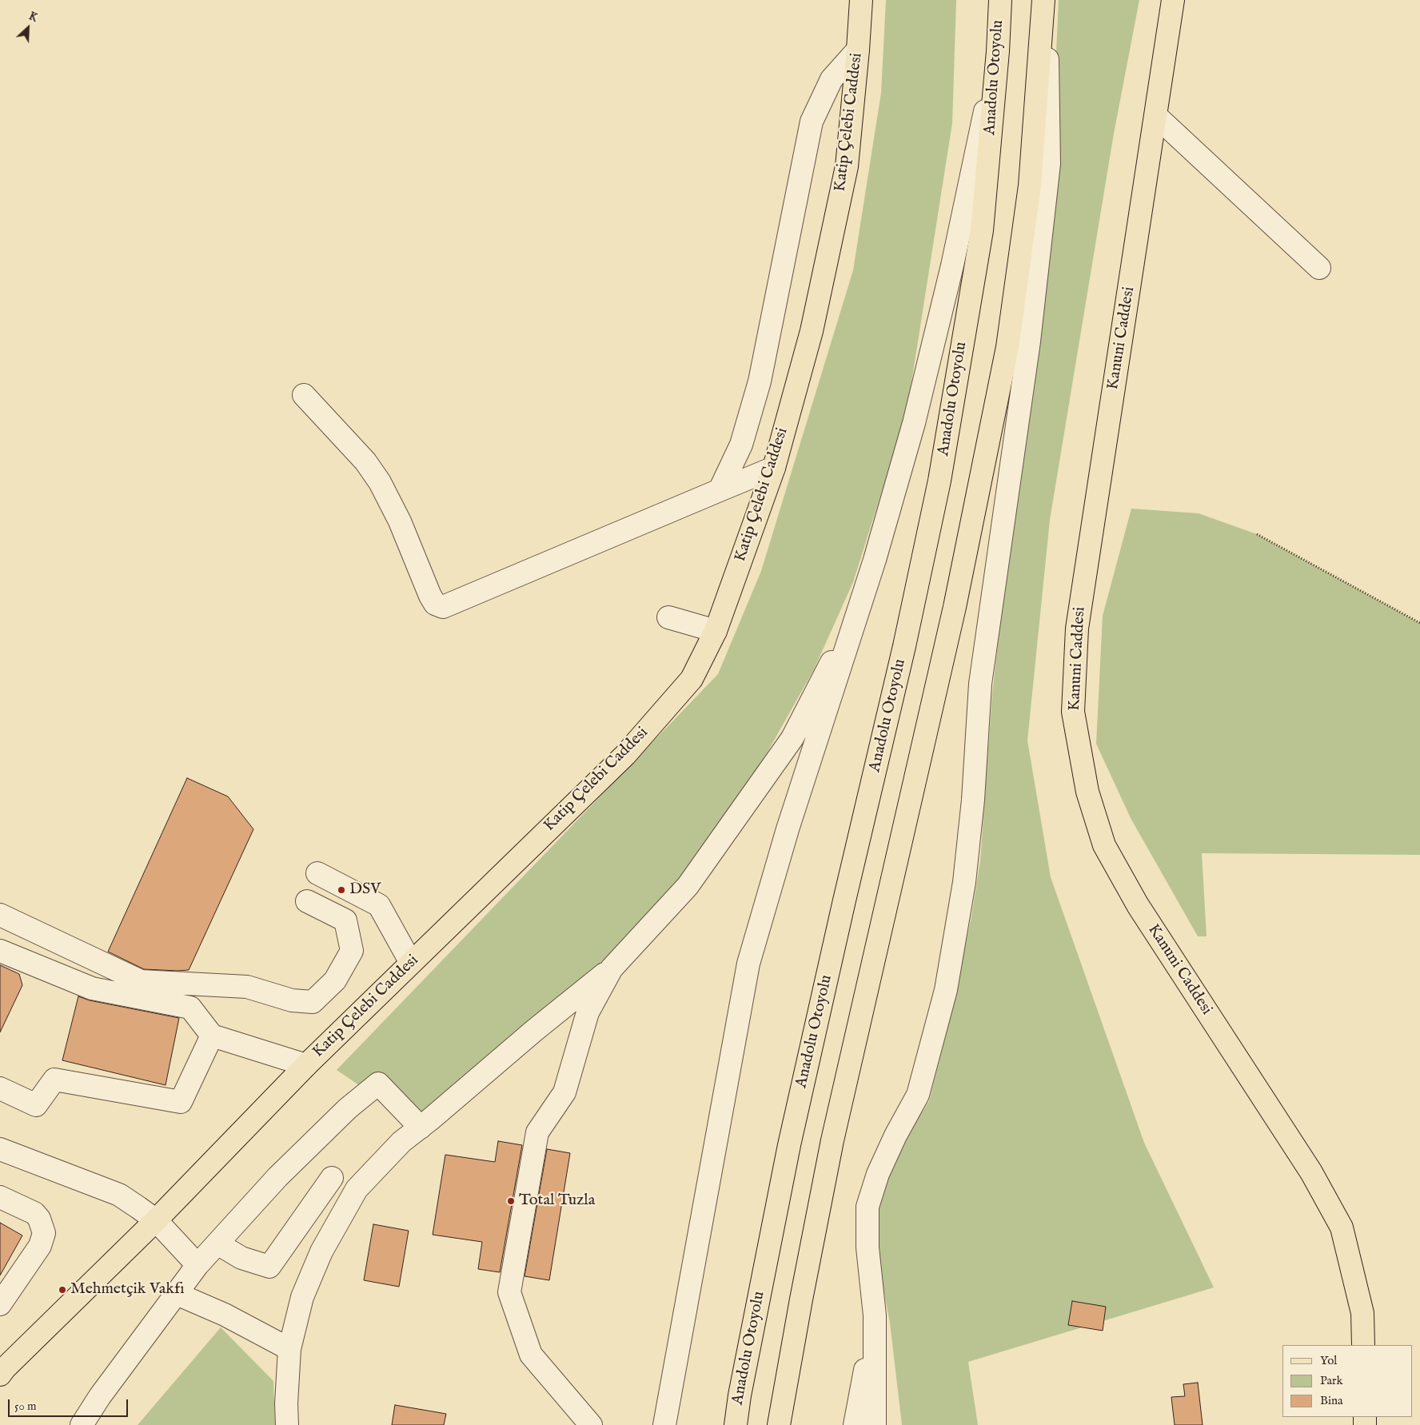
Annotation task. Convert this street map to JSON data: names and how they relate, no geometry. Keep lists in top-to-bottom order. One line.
{"streets":{"main road":["Anadolu Otoyolu","Katip Çelebi Caddesi","Kanuni Caddesi"]},"places":["DSV","Total Tuzla","Mehmetçik Vakfı"],"legend":["Yol","Park","Bina"],"scale_bar":"50 m","north":"top right"}
